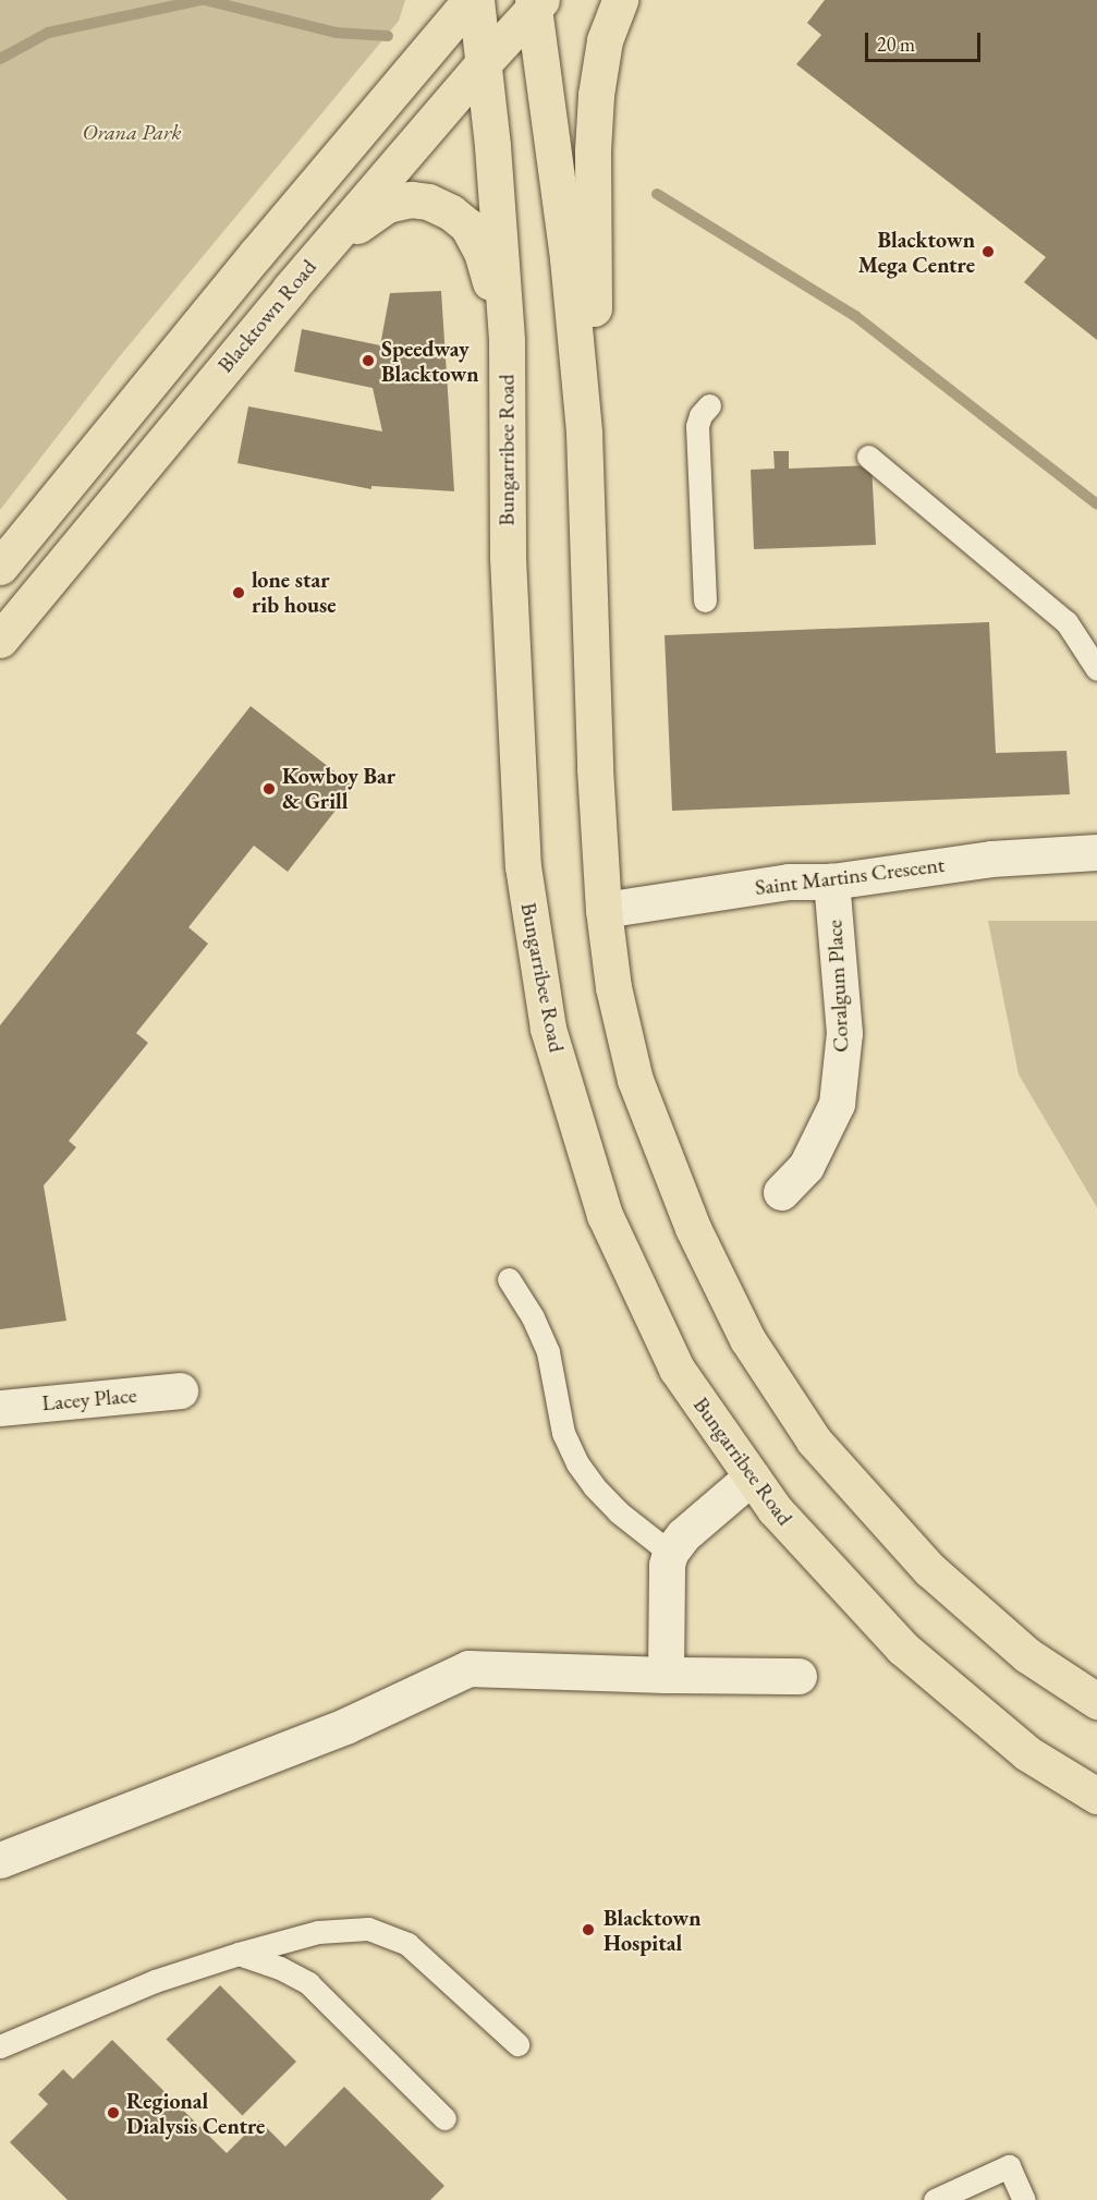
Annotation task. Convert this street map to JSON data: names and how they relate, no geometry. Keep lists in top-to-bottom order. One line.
{"streets":{"main road":["Blacktown Road","Bungarribee Road"],"street":["Saint Martins Crescent","Coralgum Place","Lacey Place"]},"crossings":[["Blacktown Road","Bungarribee Road"],["Saint Martins Crescent","Coralgum Place"]],"parks":["Orana Park"],"places":["Blacktown Mega Centre","Speedway Blacktown","lone star rib house","Kowboy Bar & Grill","Blacktown Hospital","Regional Dialysis Centre"],"scale_bar":"20 m"}
